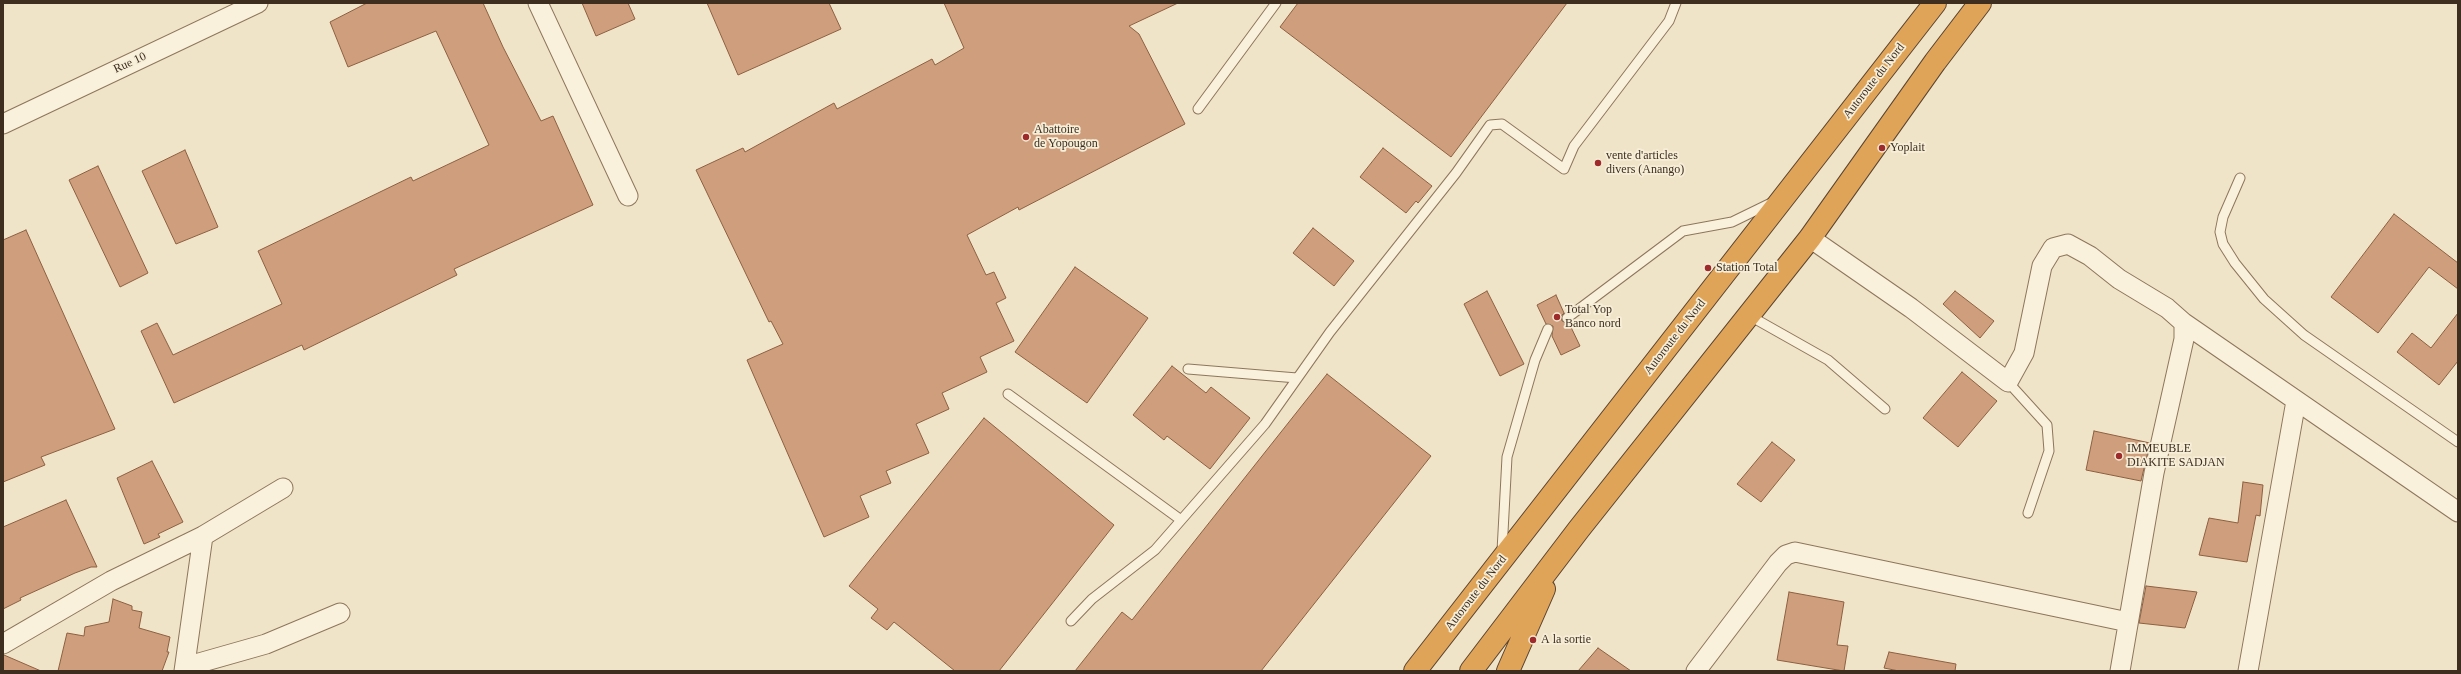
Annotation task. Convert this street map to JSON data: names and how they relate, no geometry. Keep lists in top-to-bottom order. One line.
{"streets":{"highway":["Autoroute du Nord"],"street":["Rue 10"]},"places":["Abattoire de Yopougon","Yoplait","vente d'articles divers (Anango)","Station Total","Total Yop Banco nord","IMMEUBLE DIAKITE SADJAN","A la sortie"]}
